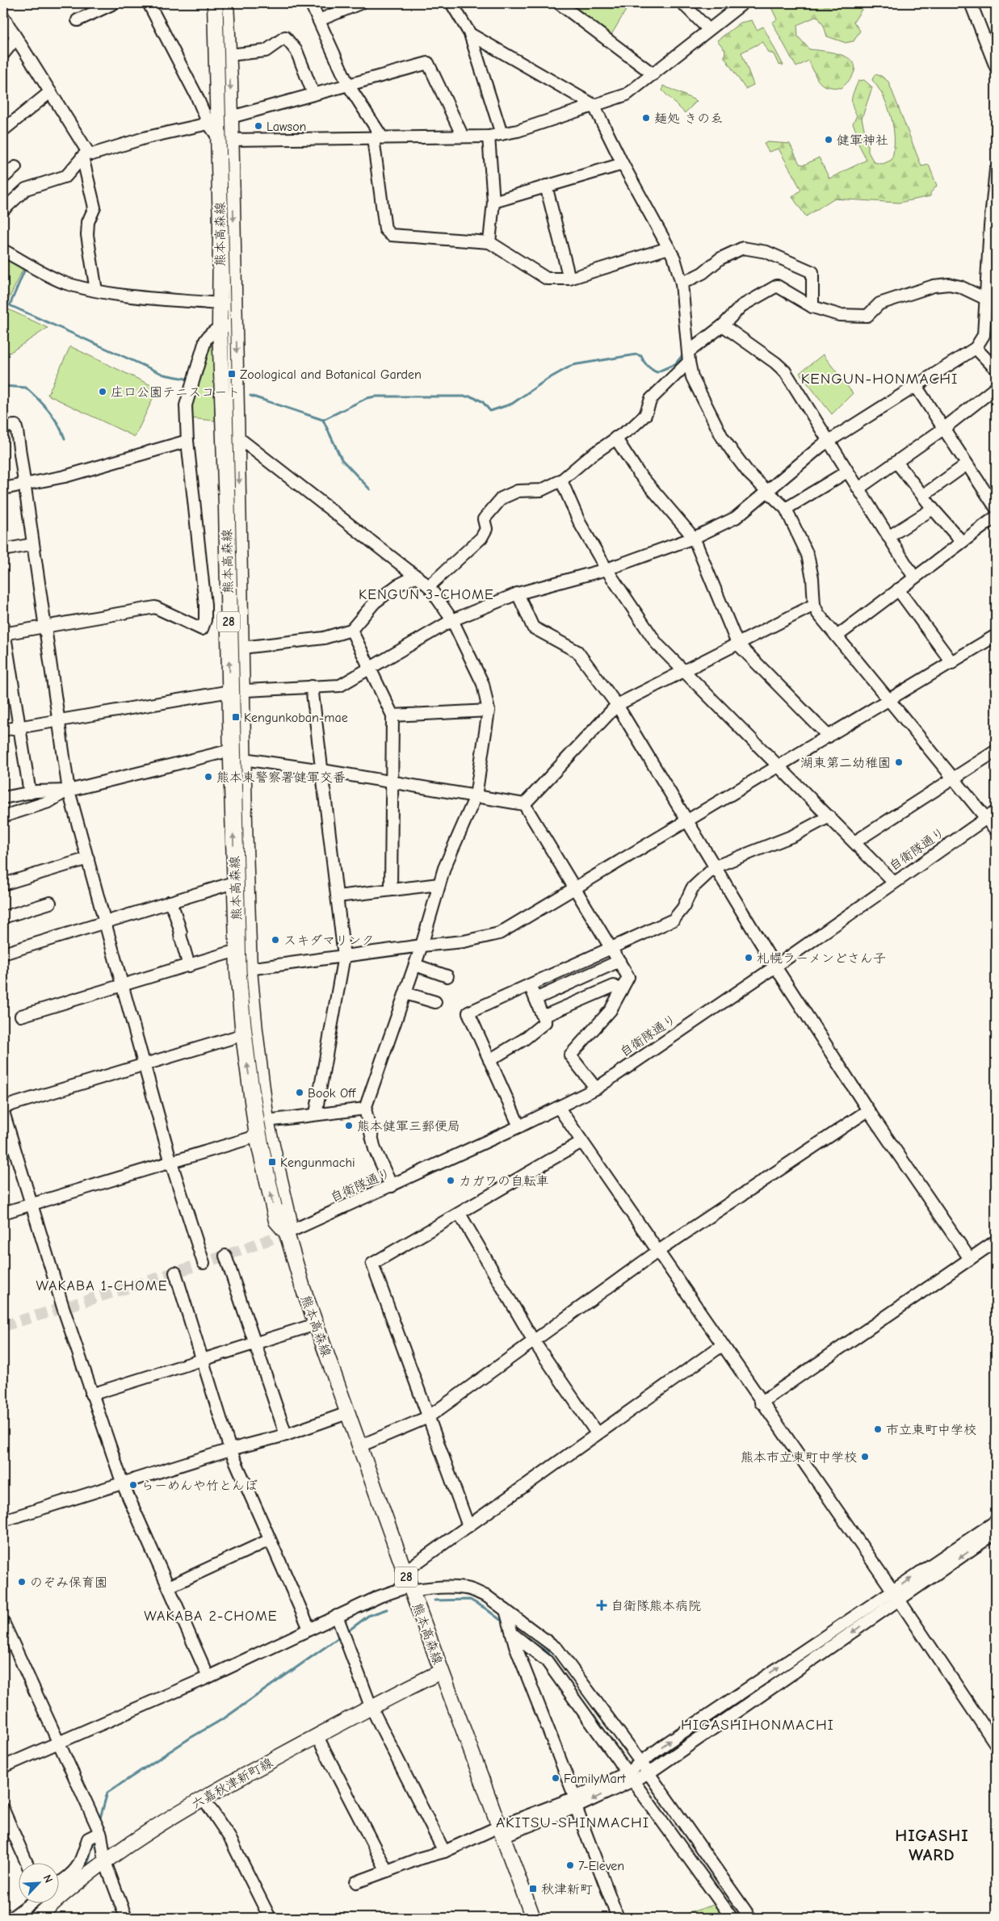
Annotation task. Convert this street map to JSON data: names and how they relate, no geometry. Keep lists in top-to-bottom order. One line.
{"streets":{"main road":["熊本高森線","28","六嘉秋津新町線"],"street":["自衛隊通り"]},"crossings":[["熊本高森線","自衛隊通り"],["熊本高森線","六嘉秋津新町線"]],"districts":["KENGUN-HONMACHI","KENGUN 3-CHOME","WAKABA 1-CHOME","WAKABA 2-CHOME","HIGASHIHONMACHI","AKITSU-SHINMACHI","HIGASHI WARD"],"places":{"other":["麺処 きのゑ","Lawson","健軍神社","庄口公園テニスコート","湖東第二幼稚園","熊本東警察署健軍交番","スキダマリンク","札幌ラーメンどさん子","Book Off","熊本健軍三郵便局","カガワの自転車","市立東町中学校","熊本市立東町中学校","らーめんや竹とんぼ","のぞみ保育園","FamilyMart","7-Eleven"],"transit":["Zoological and Botanical Garden","Kengunkoban-mae","Kengunmachi","秋津新町"],"health":["自衛隊熊本病院"]},"north":"top right"}
